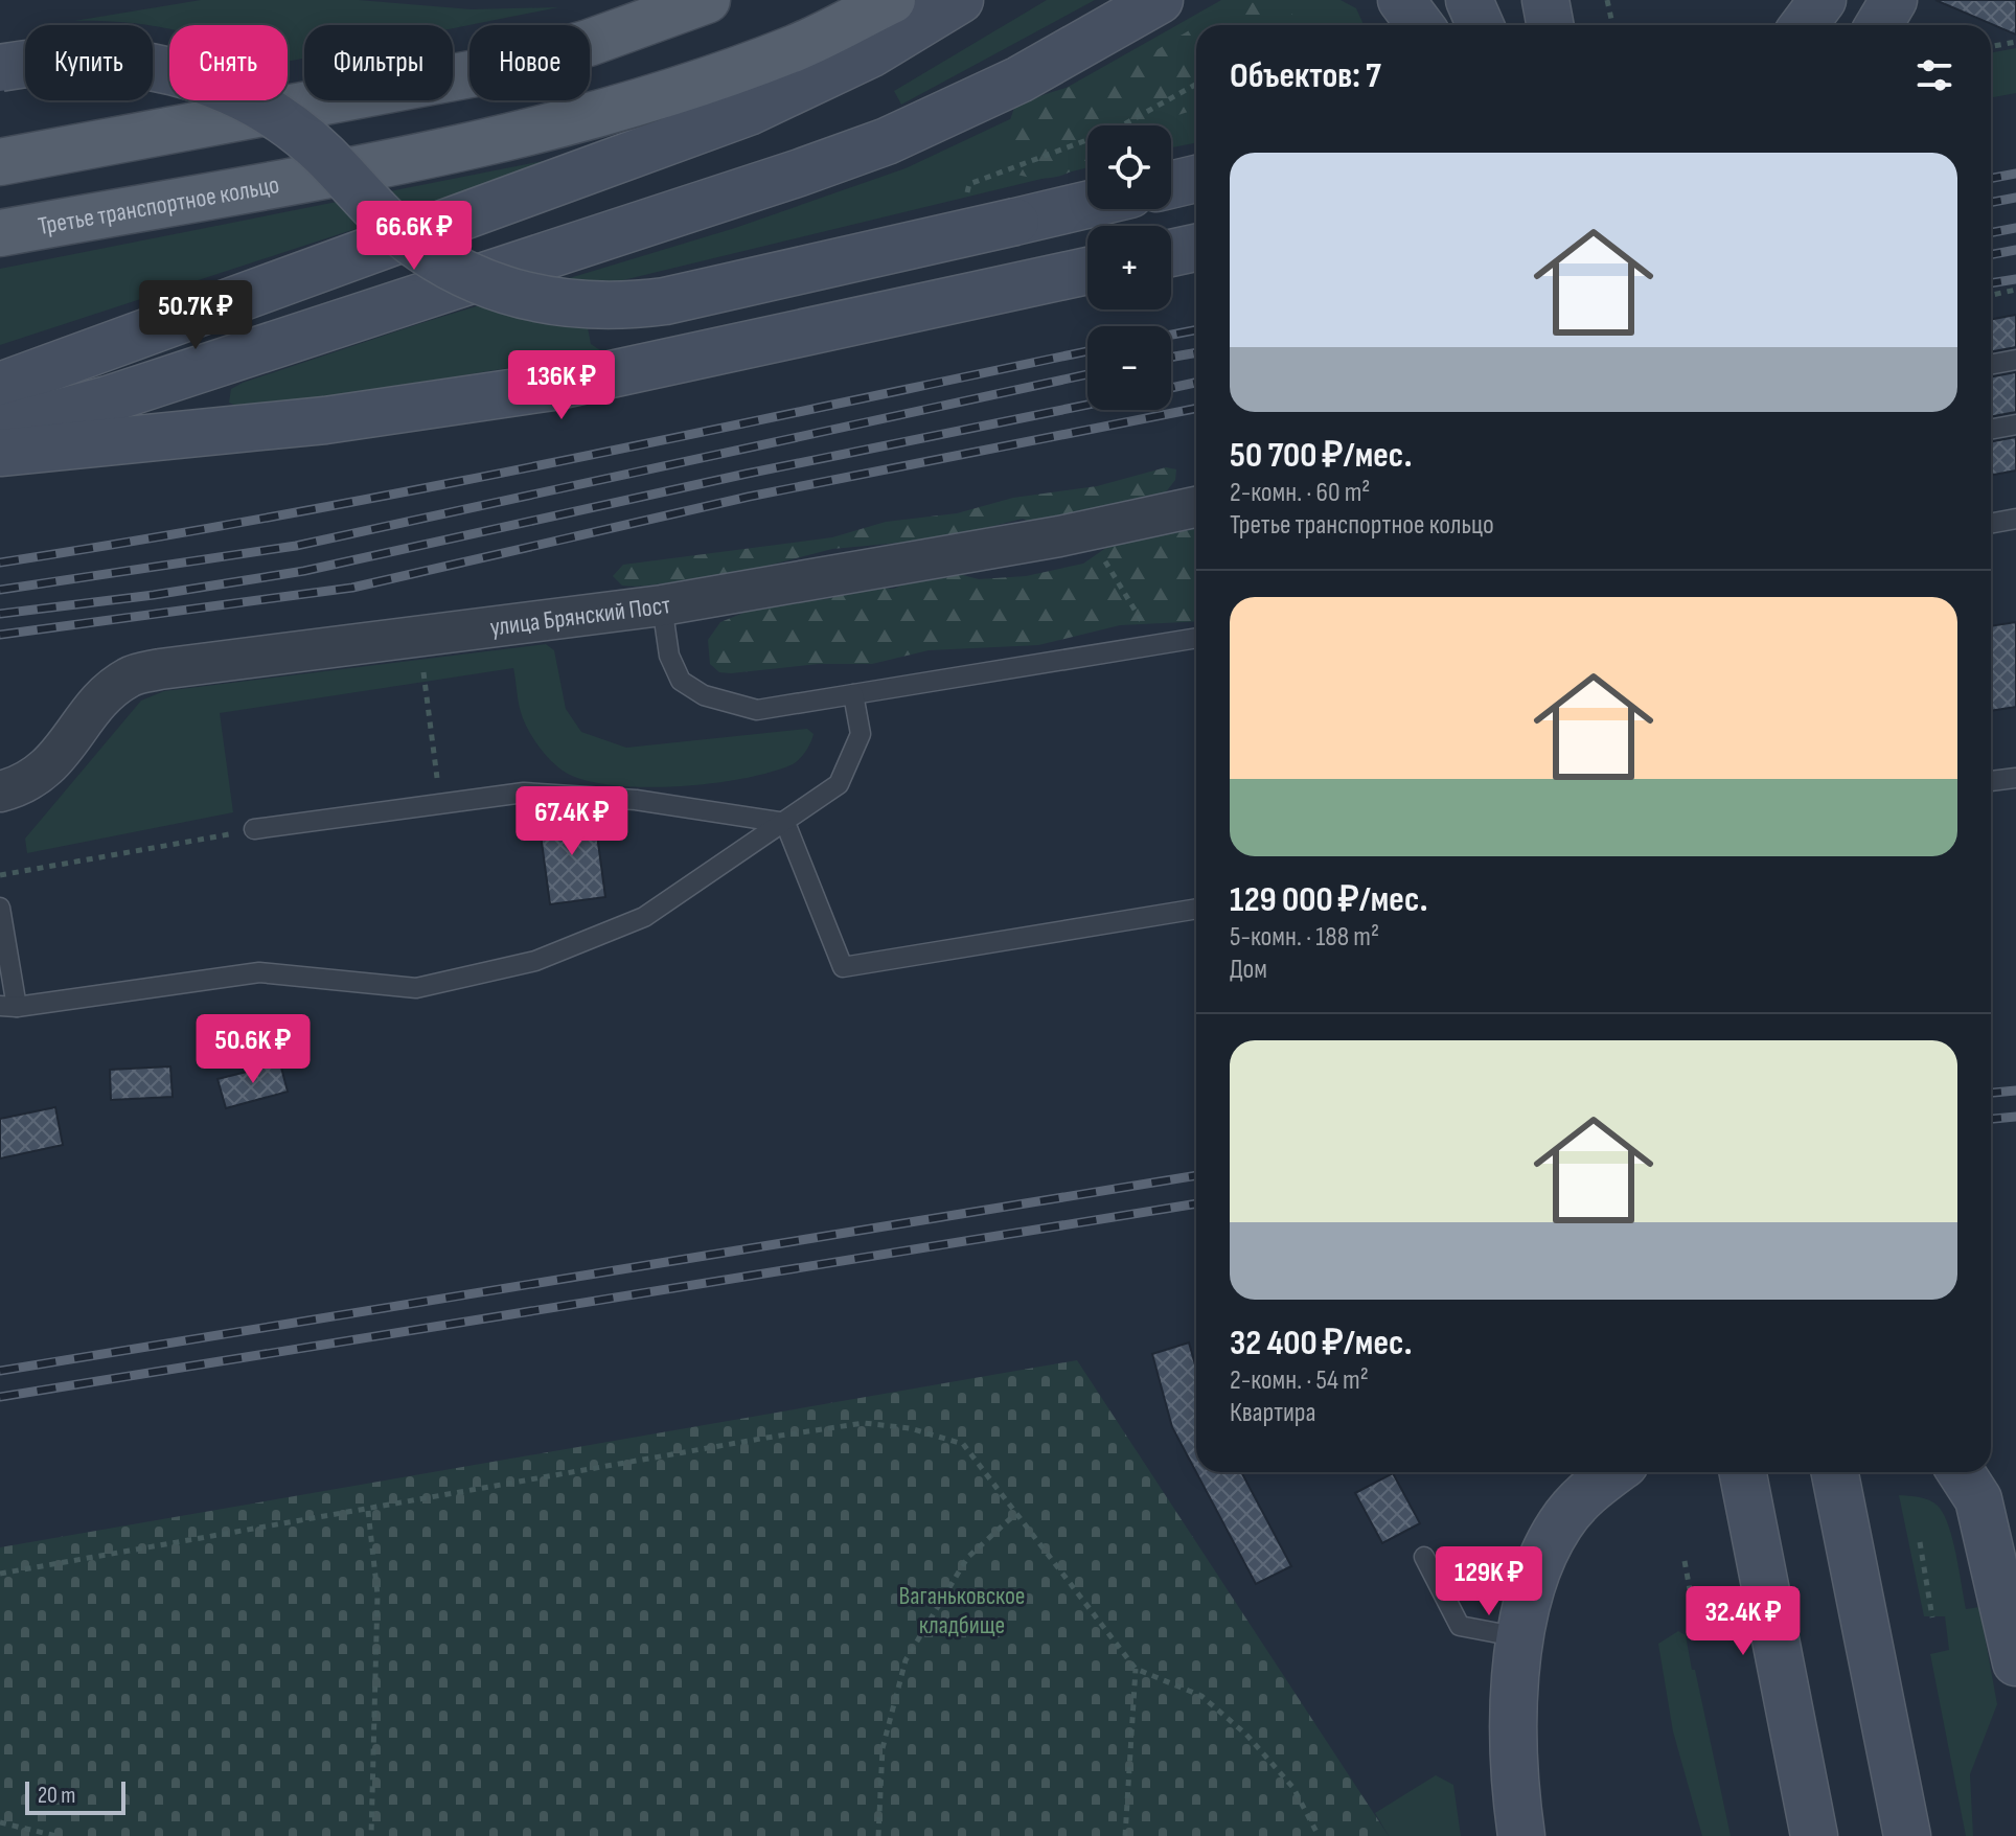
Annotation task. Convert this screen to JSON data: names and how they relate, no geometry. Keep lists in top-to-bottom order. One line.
{"streets":{"main road":["Третье транспортное кольцо"],"street":["улица Брянский Пост"]},"parks":["Ваганьковское кладбище"],"scale_bar":"20 m","page":{"chip":["Купить","Снять","Фильтры","Новое"],"heading":"Объектов: 7","map_buttons":["+","−"],"list":[{"name":"50 700 ₽/мес.","note":"2-комн. · 60 m² · Третье транспортное кольцо"},{"name":"129 000 ₽/мес.","note":"5-комн. · 188 m² · Дом"},{"name":"32 400 ₽/мес.","note":"2-комн. · 54 m² · Квартира"}],"price":["66.6K ₽","50.7K ₽","136K ₽","67.4K ₽","50.6K ₽","129K ₽","32.4K ₽"],"scale":"20 m"}}
